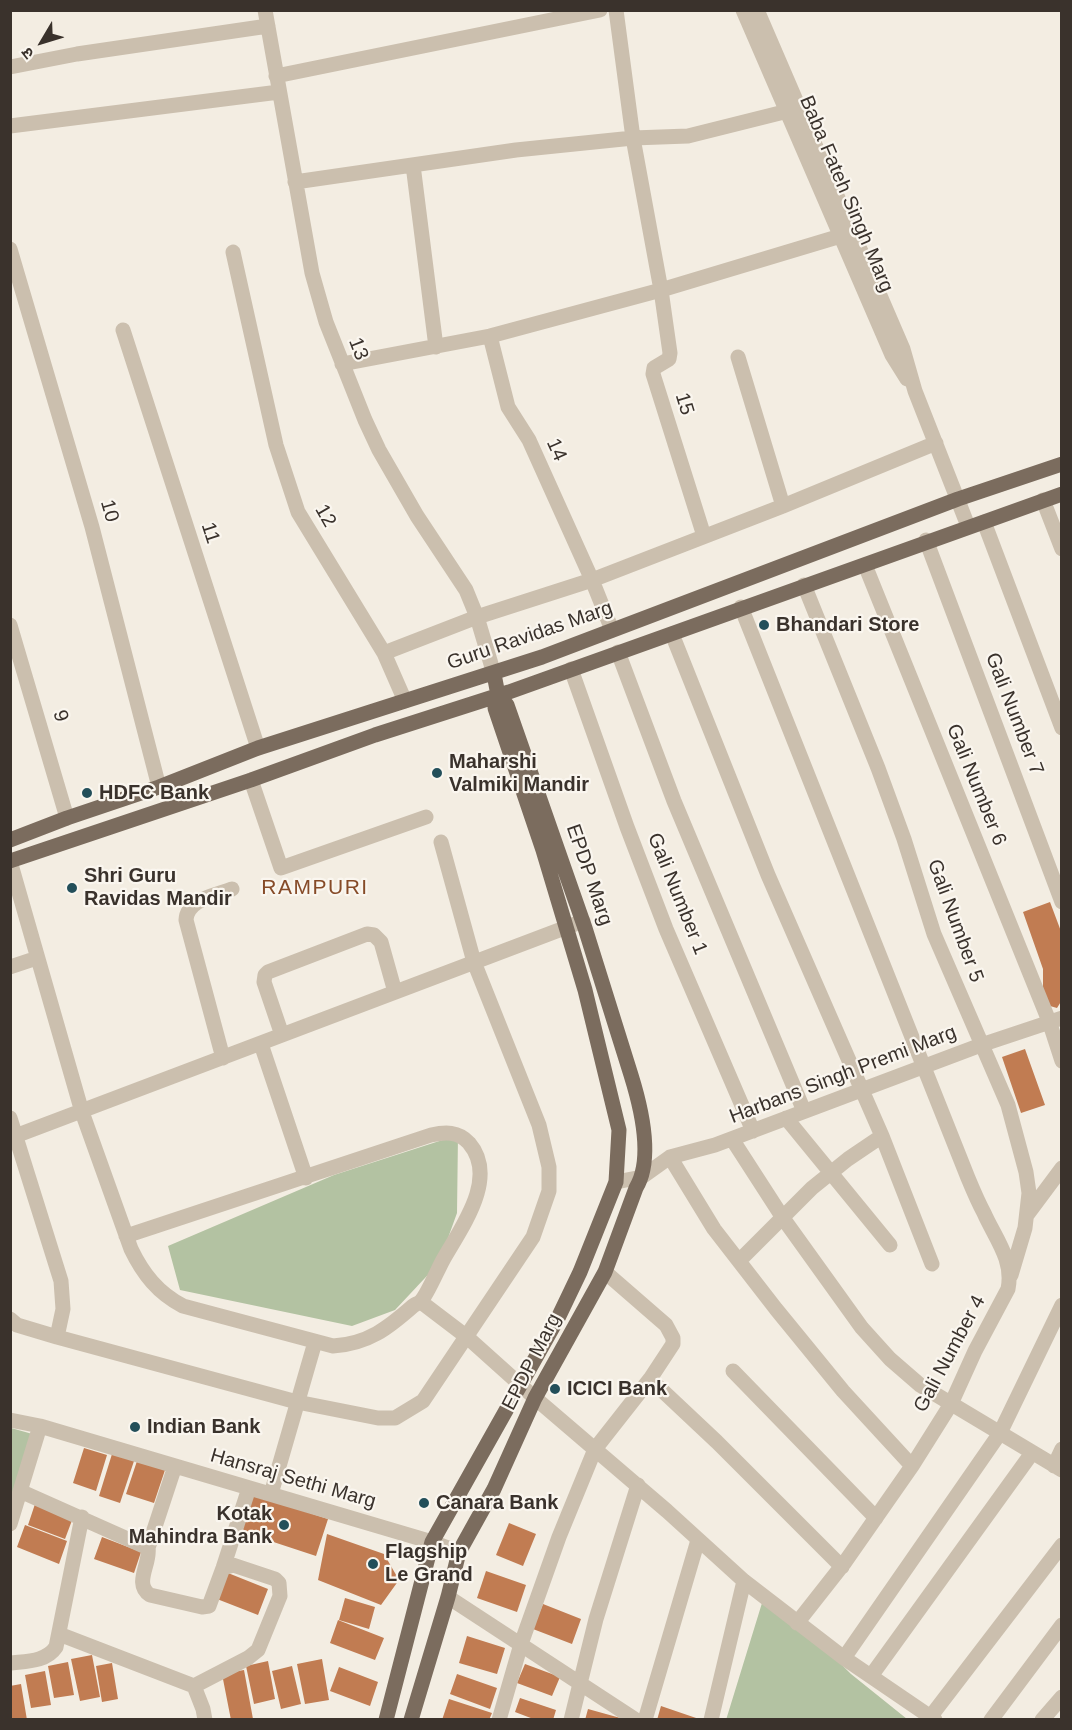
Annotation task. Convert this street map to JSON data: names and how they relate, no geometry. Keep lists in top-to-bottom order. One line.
{"streets":{"main road":["Guru Ravidas Marg","EPDP Marg"],"street":["Baba Fateh Singh Marg","13","15","14","10","12","11","Gali Number 7","9","Gali Number 6","Gali Number 1","Gali Number 5","Harbans Singh Premi Marg","Gali Number 4","Hansraj Sethi Marg"]},"crossings":[["Baba Fateh Singh Marg","Guru Ravidas Marg"],["13","Guru Ravidas Marg"],["14","Guru Ravidas Marg"],["10","Guru Ravidas Marg"],["12","Guru Ravidas Marg"],["11","Guru Ravidas Marg"],["Guru Ravidas Marg","9"],["Gali Number 6","Harbans Singh Premi Marg"],["EPDP Marg","Harbans Singh Premi Marg"],["EPDP Marg","Hansraj Sethi Marg"],["Gali Number 1","Harbans Singh Premi Marg"],["Gali Number 5","Harbans Singh Premi Marg"],["Gali Number 5","Gali Number 4"]],"districts":["RAMPURI"],"places":["Bhandari Store","Maharshi Valmiki Mandir","HDFC Bank","Shri Guru Ravidas Mandir","ICICI Bank","Indian Bank","Canara Bank","Kotak Mahindra Bank","Flagship Le Grand"],"north":"bottom left"}
